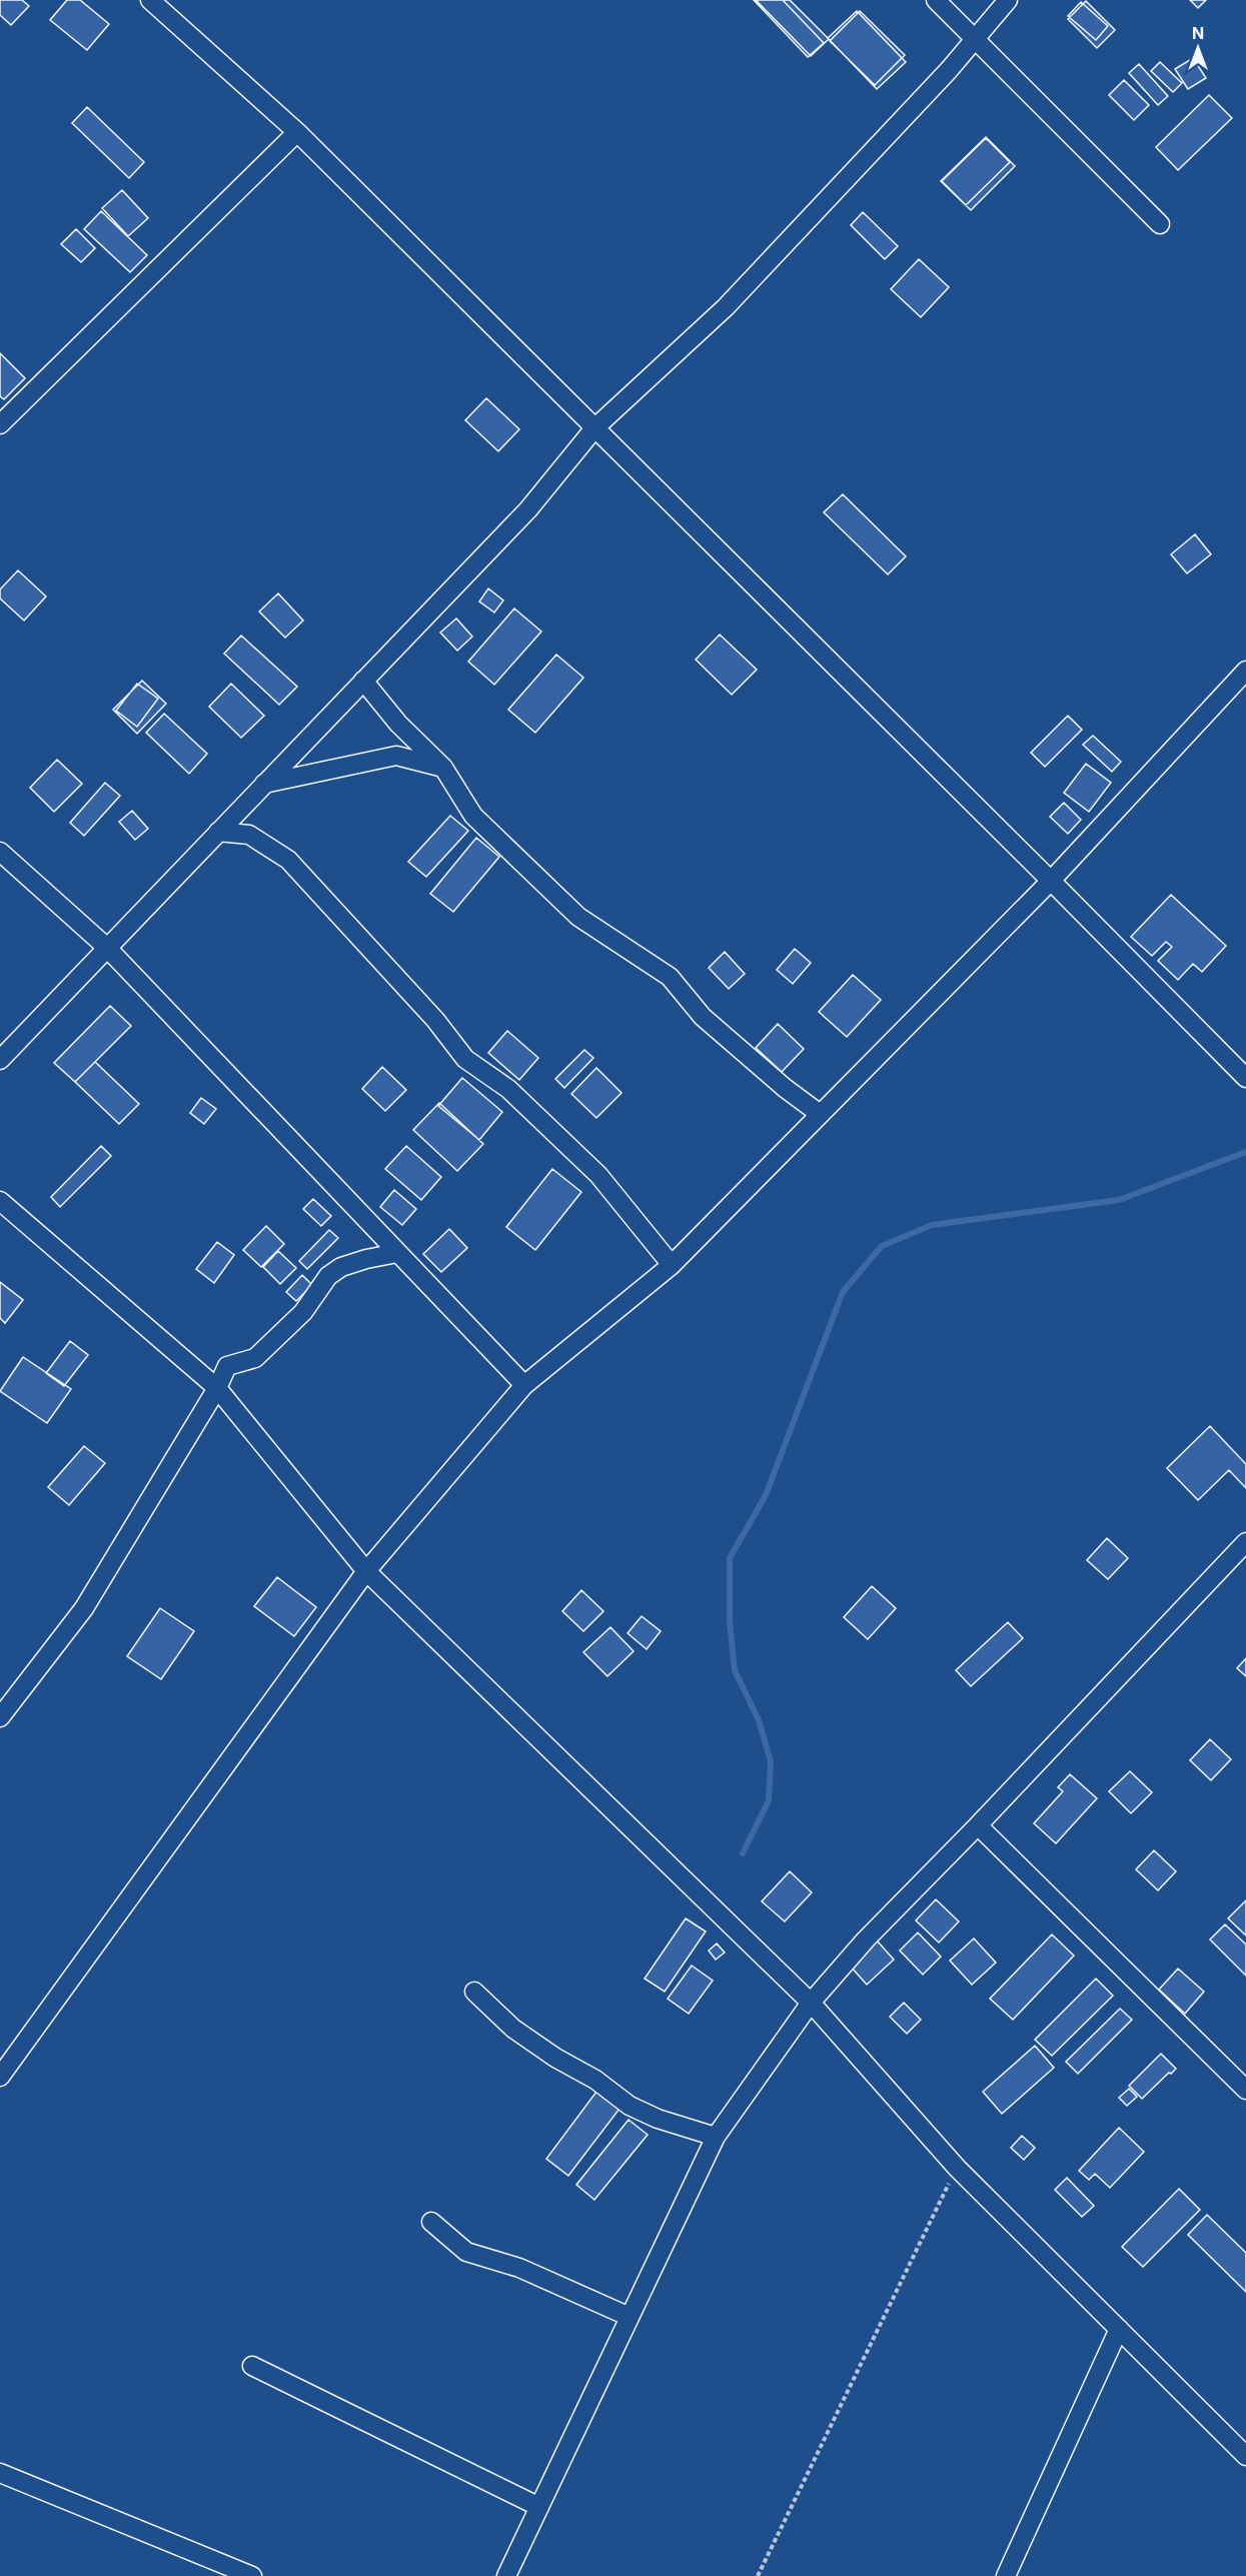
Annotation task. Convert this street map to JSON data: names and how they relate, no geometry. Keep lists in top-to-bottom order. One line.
{"north":"top"}
